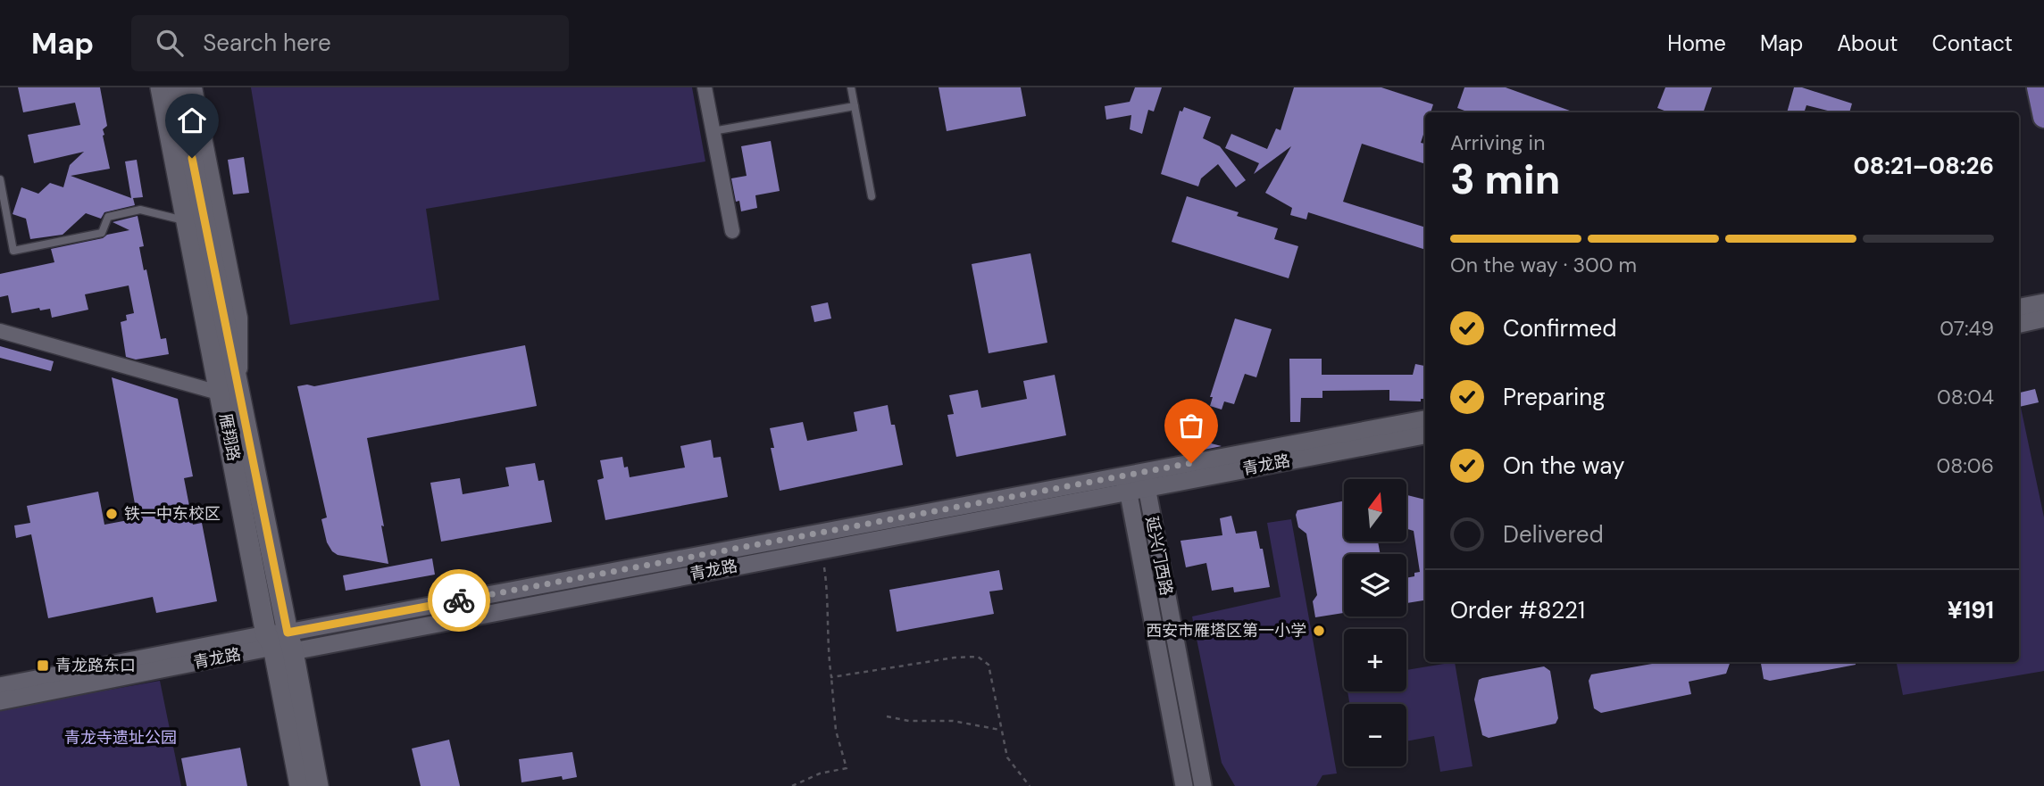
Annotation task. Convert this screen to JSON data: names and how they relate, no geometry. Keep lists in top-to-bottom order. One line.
{"streets":{"main road":["雁翔路"],"street":["青龙路","延兴门西路"]},"crossings":[["雁翔路","青龙路"],["青龙路","延兴门西路"]],"parks":["青龙寺遗址公园"],"places":{"other":["铁一中东校区","西安市雁塔区第一小学"],"transit":["青龙路东口"]},"north":"top","page":{"header":"Map","search":"Search here","nav":["Home","Map","About","Contact"],"heading":["3 min","Arriving in","08:21–08:26"],"panel":["Order #8221","¥191"],"bar":"On the way · 300 m","list":[["Confirmed","07:49"],["Preparing","08:04"],["On the way","08:06"],"Delivered"],"map_buttons":["+","−"]}}
